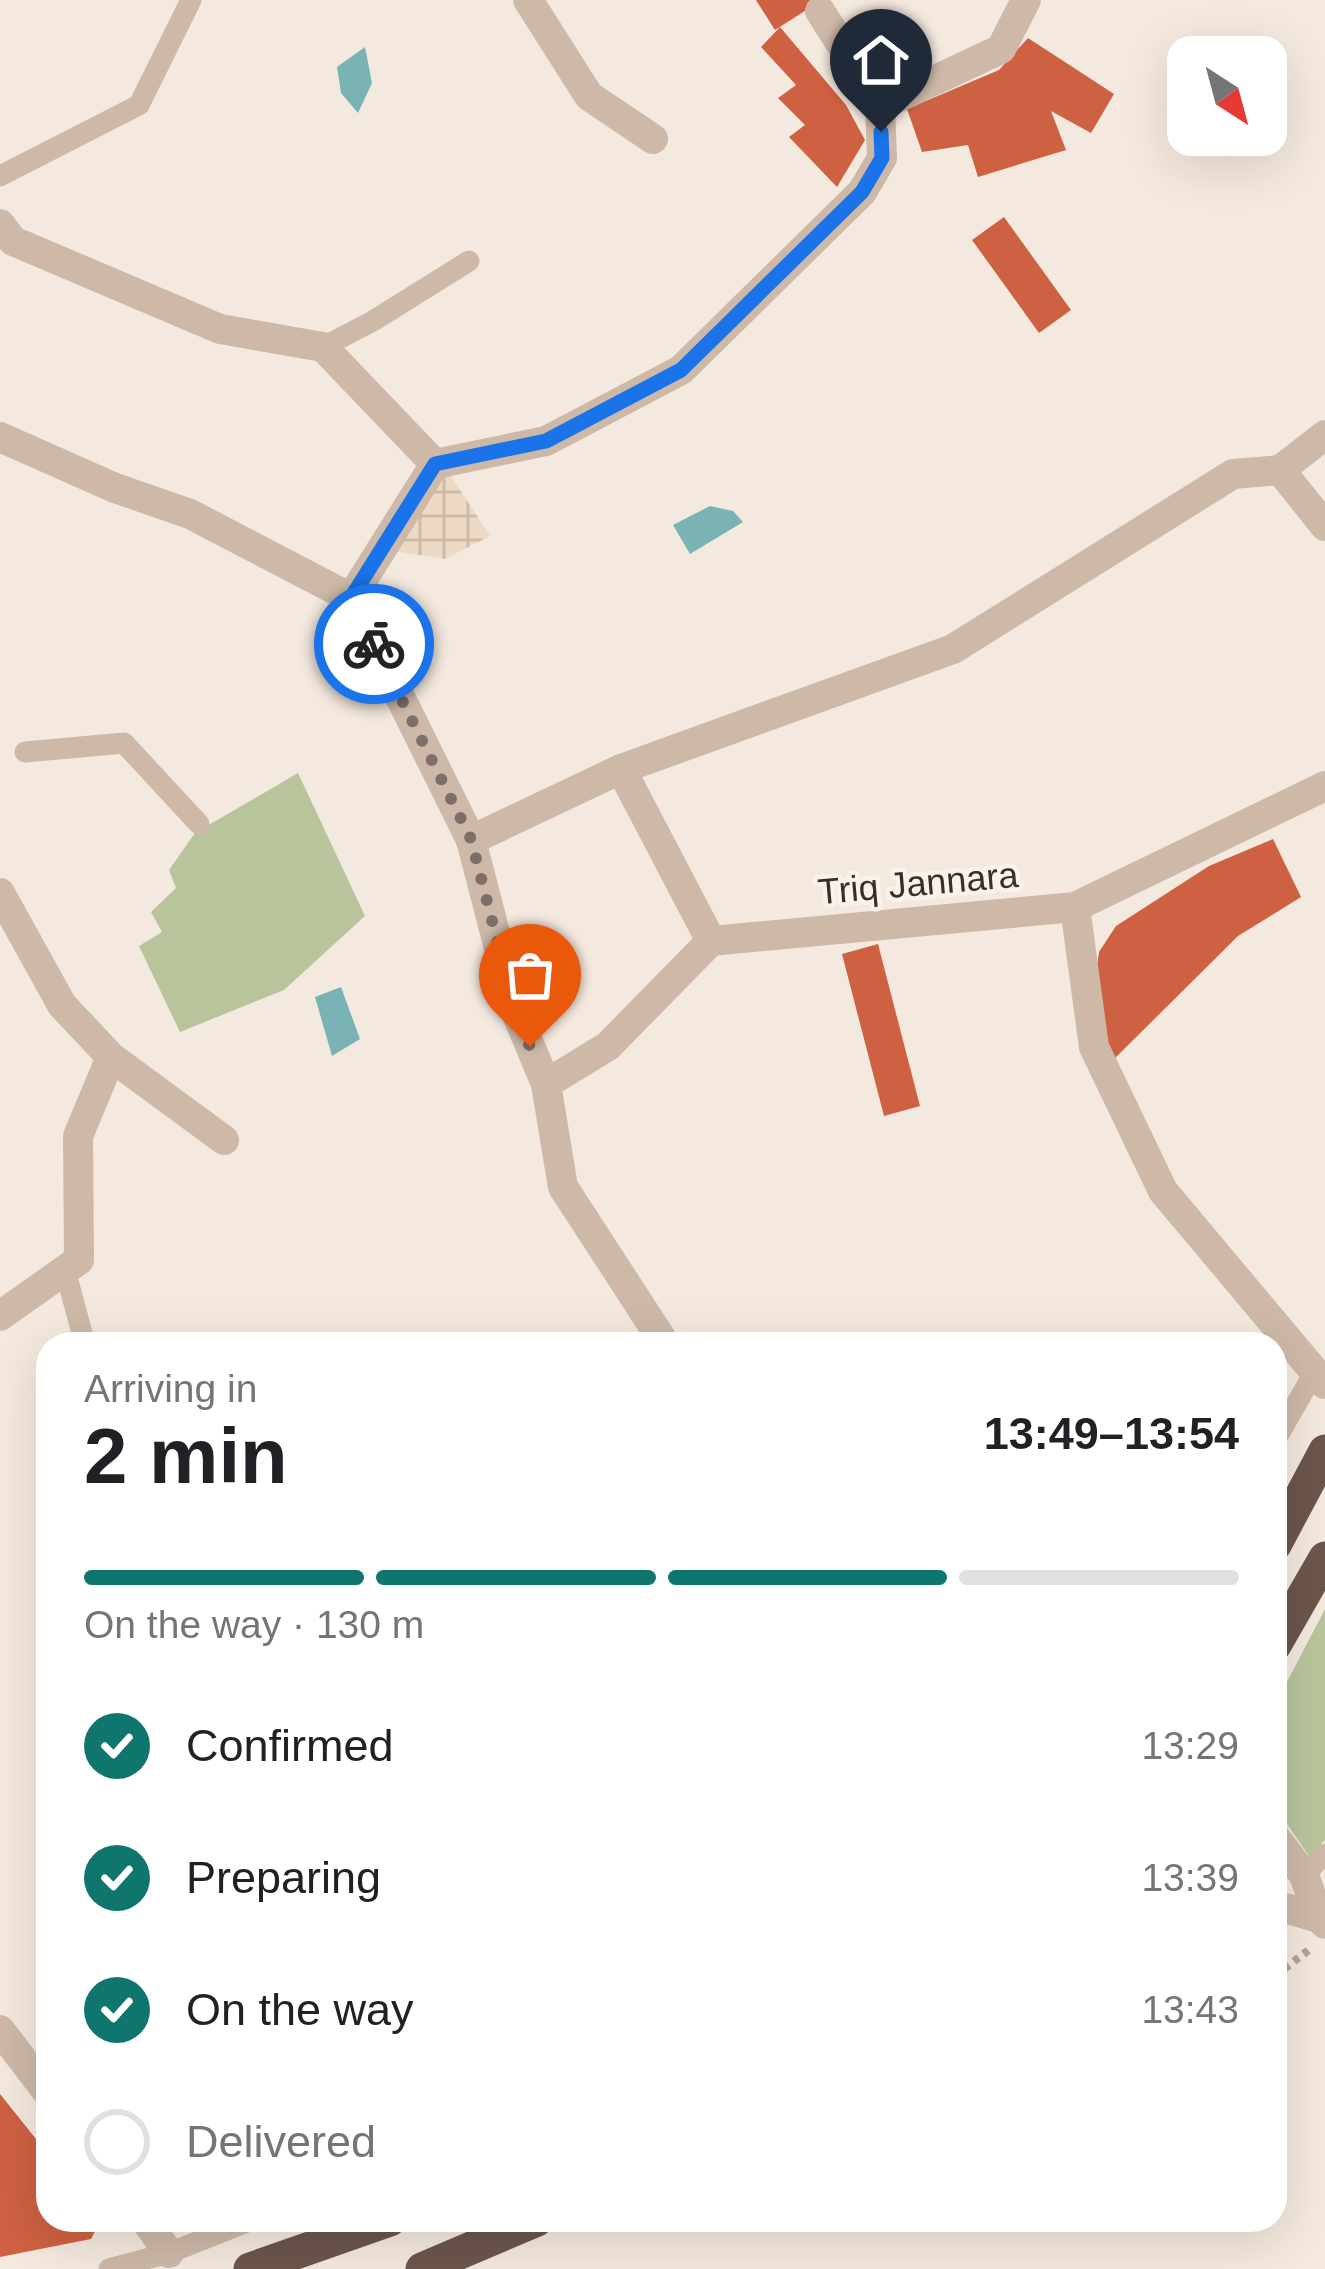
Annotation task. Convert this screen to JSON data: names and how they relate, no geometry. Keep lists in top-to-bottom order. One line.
{"streets":{"street":["Triq Jannara"]},"north":"bottom right","page":{"heading":["2 min","Arriving in","13:49–13:54"],"bar":"On the way · 130 m","list":[["Confirmed","13:29"],["Preparing","13:39"],["On the way","13:43"],"Delivered"]}}
